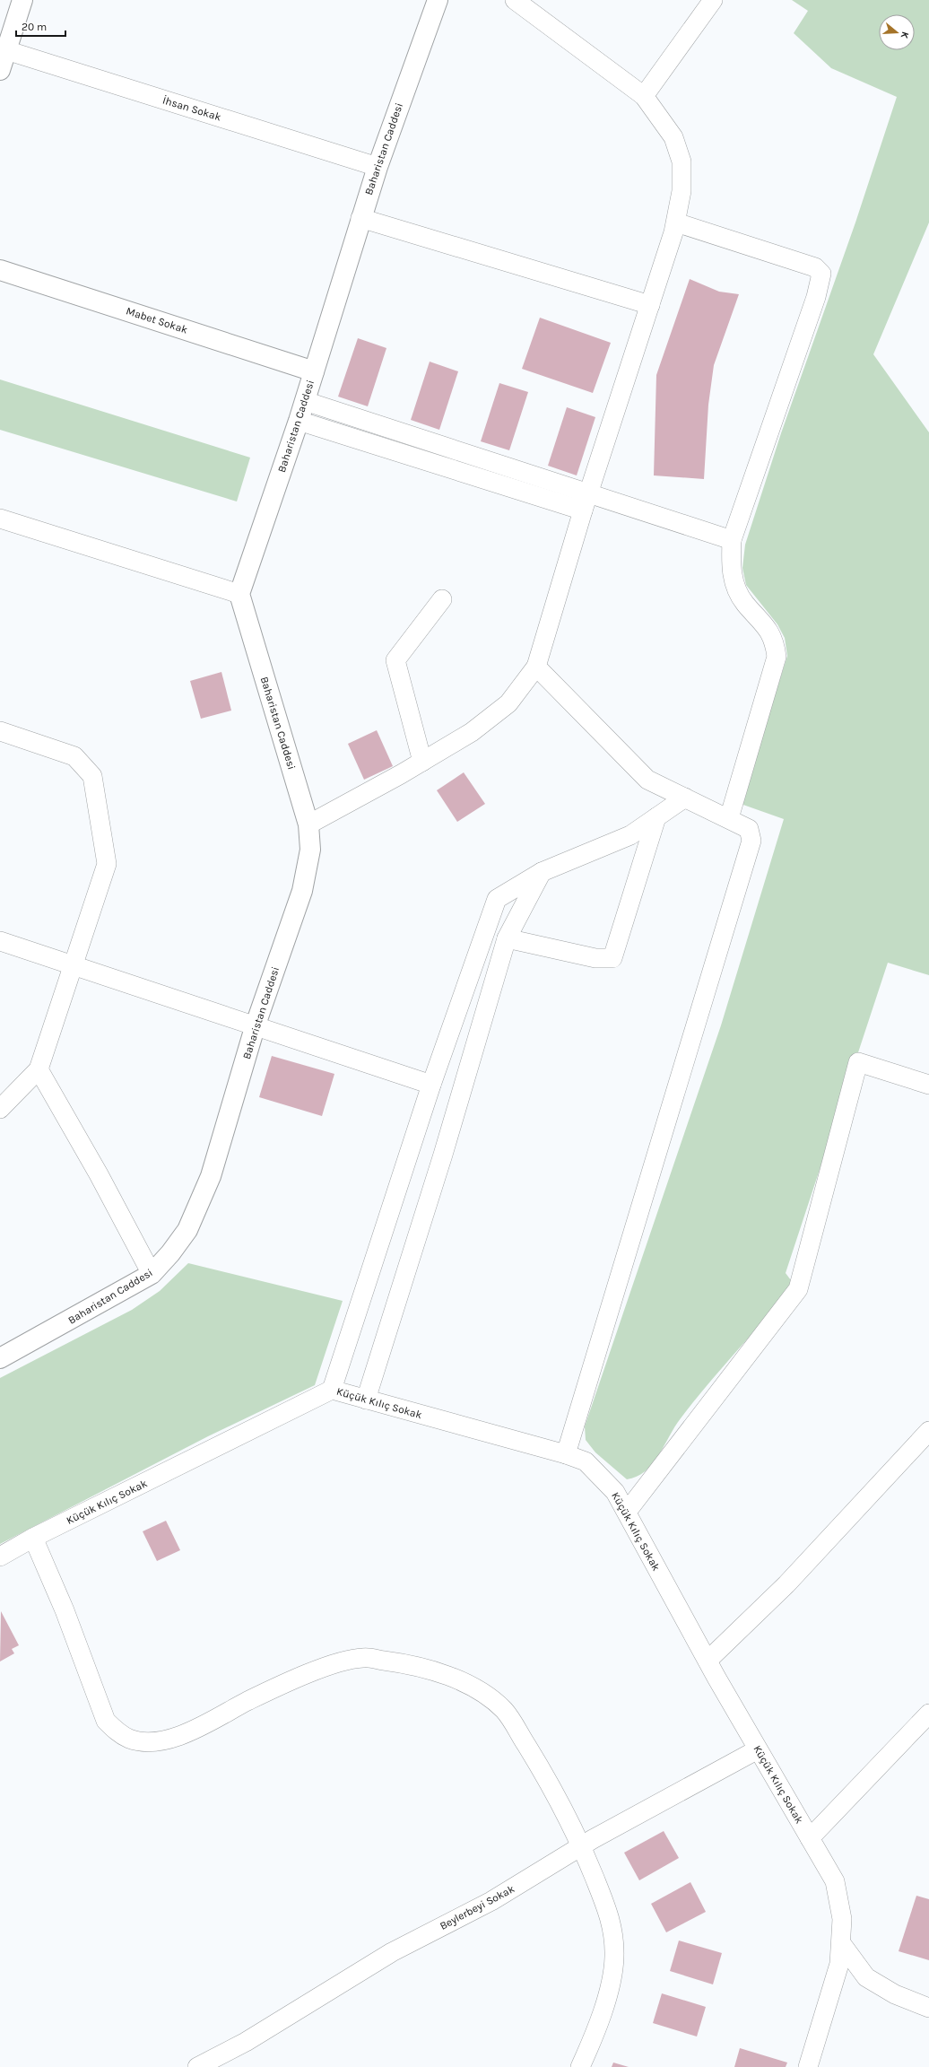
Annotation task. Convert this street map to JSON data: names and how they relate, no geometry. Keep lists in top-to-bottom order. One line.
{"streets":{"street":["İhsan Sokak","Baharistan Caddesi","Mabet Sokak","Küçük Kılıç Sokak","Beylerbeyi Sokak"]},"crossings":[["İhsan Sokak","Baharistan Caddesi"],["Baharistan Caddesi","Mabet Sokak"],["Küçük Kılıç Sokak","Beylerbeyi Sokak"]],"scale_bar":"20 m","north":"right"}
